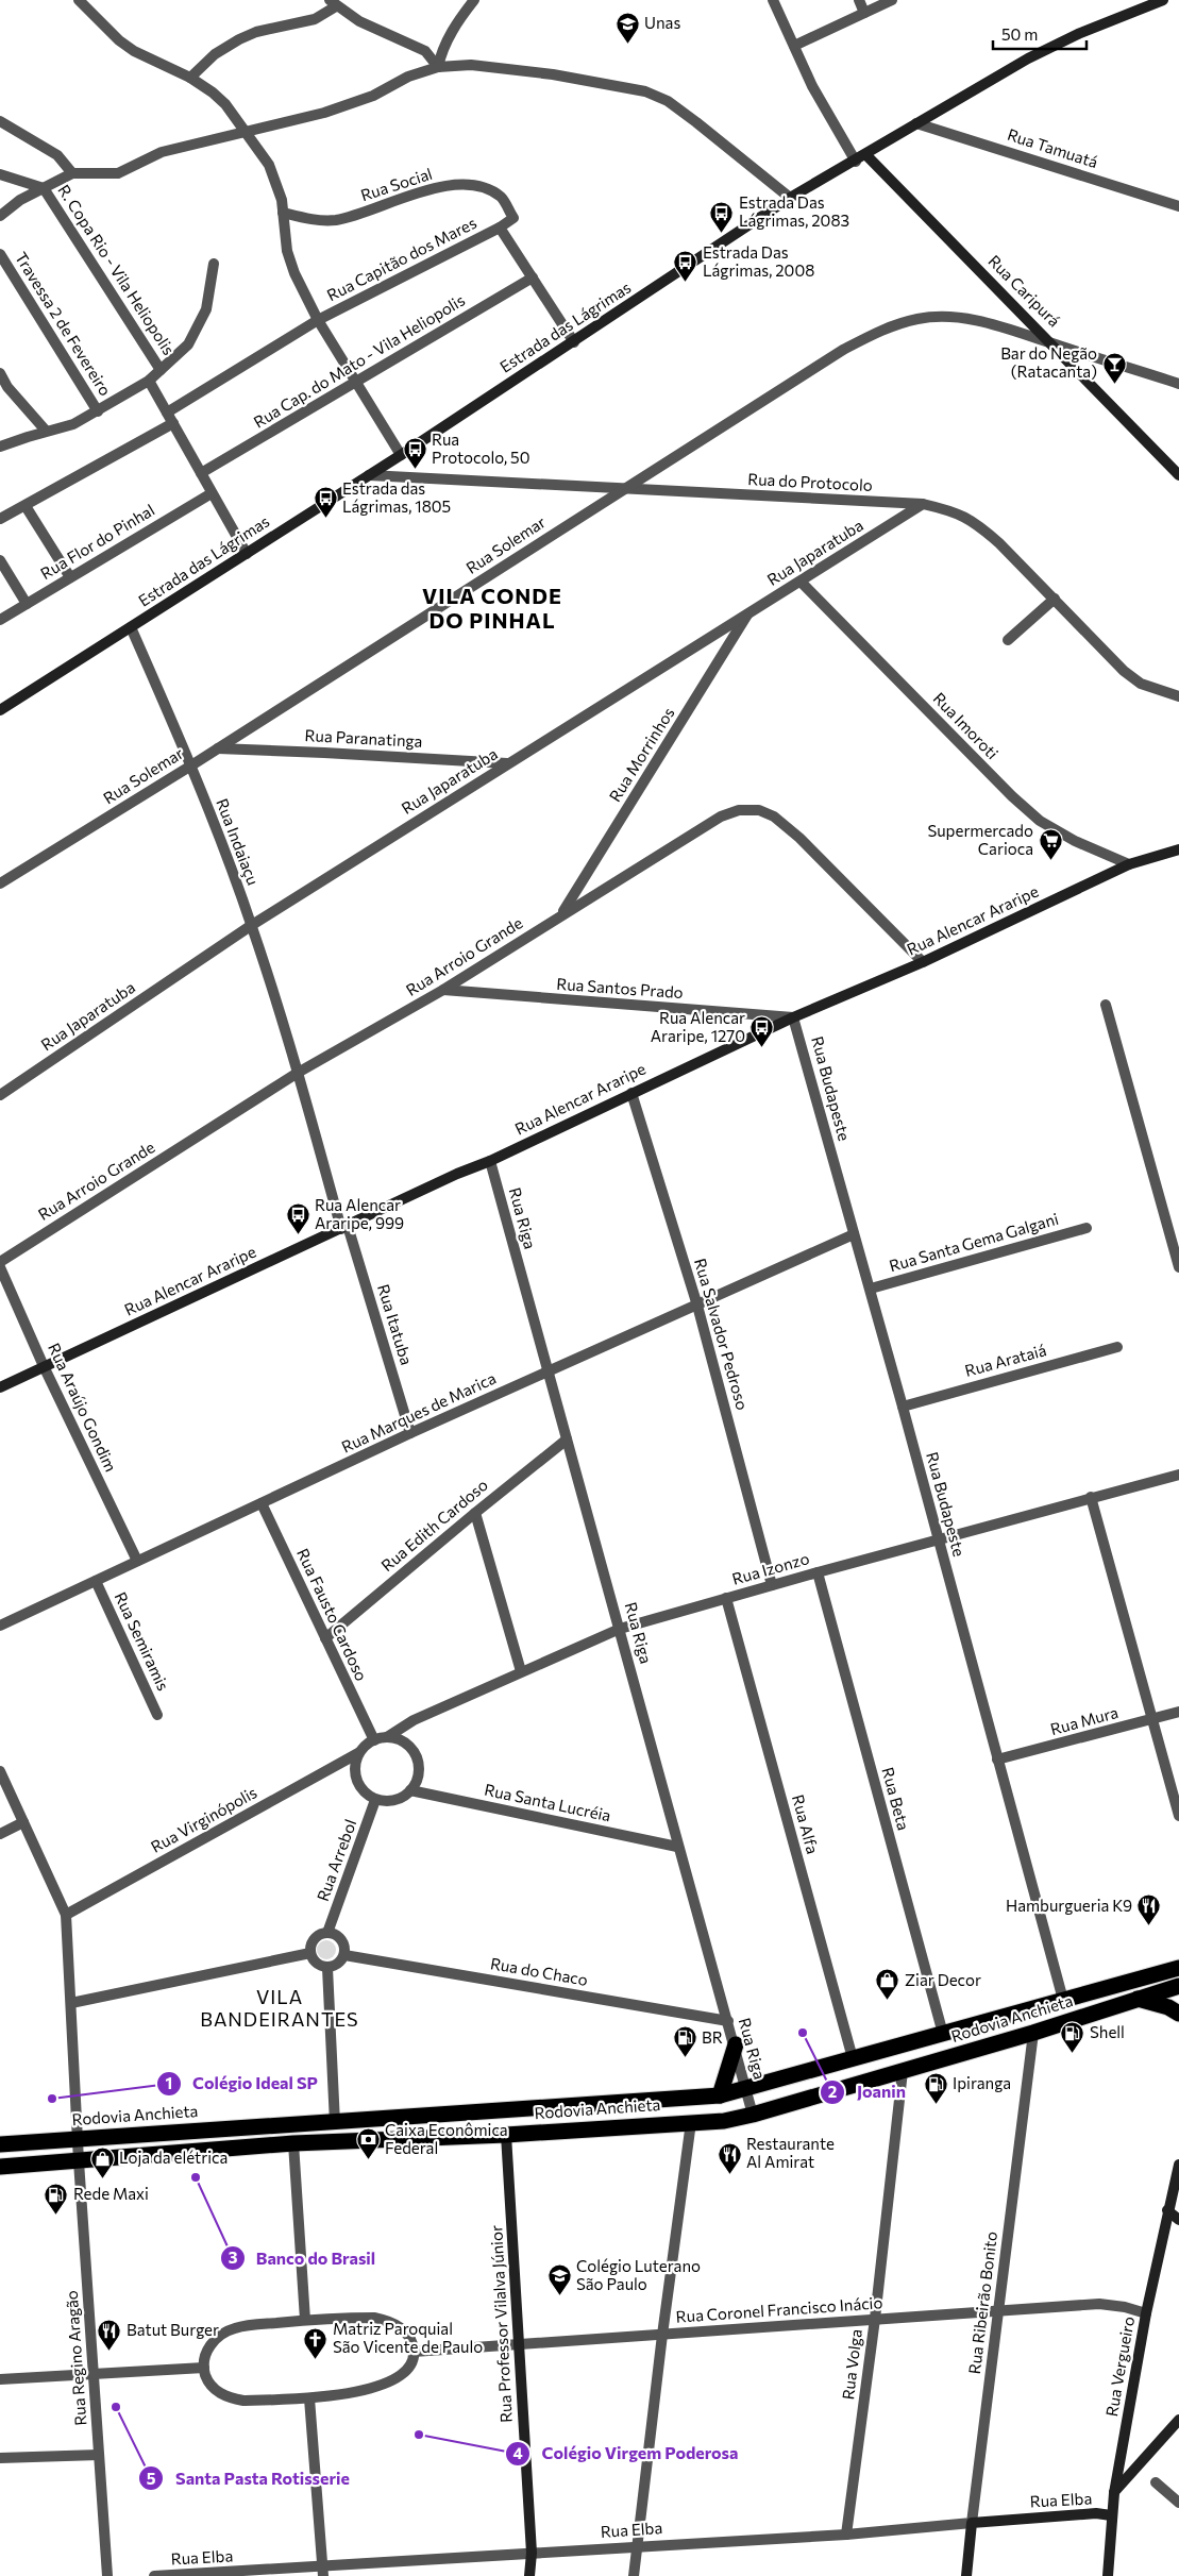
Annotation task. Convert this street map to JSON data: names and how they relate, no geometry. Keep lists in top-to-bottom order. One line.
{"streets":{"highway":["Rodovia Anchieta"],"street":["Rua Tamuatá","Rua Social","Rua Capitão dos Mares","R. Copa Rio - Vila Heliopolis","Rua Caripurá","Travessa 2 de Fevereiro","Estrada das Lágrimas","Rua Cap. do Mato - Vila Heliopolis","Rua do Protocolo","Rua Flor do Pinhal","Rua Solemar","Rua Japaratuba","Rua Imoroti","Rua Paranatinga","Rua Morrinhos","Rua Indaiaçu","Rua Alencar Araripe","Rua Arroio Grande","Rua Santos Prado","Rua Budapeste","Rua Riga","Rua Santa Gema Galgani","Rua Itatuba","Rua Salvador Pedroso","Rua Arataiá","Rua Araújo Gondim","Rua Marques de Marica","Rua Edith Cardoso","Rua Izonzo","Rua Fausto Cardoso","Rua Semiramis","Rua Mura","Rua Beta","Rua Santa Lucréia","Rua Virginópolis","Rua Alfa","Rua Arrebol","Rua do Chaco","Rua Ribeirão Bonito","Rua Coronel Francisco Inácio","Rua Professor Vilalva Júnior","Rua Regino Aragão","Rua Volga","Rua Vergueiro","Rua Elba"]},"crossings":[["Rua Tamuatá","Estrada das Lágrimas"],["Rua Social","Rua Capitão dos Mares"],["Rua Caripurá","Estrada das Lágrimas"],["Rua Caripurá","Rua Solemar"],["Estrada das Lágrimas","Rua do Protocolo"],["Estrada das Lágrimas","Rua Indaiaçu"],["Rua do Protocolo","Rua Solemar"],["Rua do Protocolo","Rua Japaratuba"],["Rua Solemar","Rua Paranatinga"],["Rua Solemar","Rua Indaiaçu"],["Rua Japaratuba","Rua Imoroti"],["Rua Japaratuba","Rua Paranatinga"],["Rua Japaratuba","Rua Morrinhos"],["Rua Japaratuba","Rua Indaiaçu"],["Rua Imoroti","Rua Alencar Araripe"],["Rua Morrinhos","Rua Arroio Grande"],["Rua Indaiaçu","Rua Arroio Grande"],["Rua Indaiaçu","Rua Itatuba"],["Rua Alencar Araripe","Rua Arroio Grande"],["Rua Alencar Araripe","Rua Santos Prado"],["Rua Alencar Araripe","Rua Budapeste"],["Rua Alencar Araripe","Rua Riga"],["Rua Alencar Araripe","Rua Itatuba"],["Rua Alencar Araripe","Rua Salvador Pedroso"],["Rua Alencar Araripe","Rua Araújo Gondim"],["Rua Arroio Grande","Rua Santos Prado"],["Rua Arroio Grande","Rua Itatuba"],["Rua Santos Prado","Rua Budapeste"],["Rua Budapeste","Rua Santa Gema Galgani"],["Rua Budapeste","Rua Arataiá"],["Rua Budapeste","Rua Marques de Marica"],["Rua Budapeste","Rua Izonzo"],["Rua Budapeste","Rua Mura"],["Rua Budapeste","Rodovia Anchieta"],["Rua Riga","Rua Marques de Marica"],["Rua Riga","Rua Edith Cardoso"],["Rua Riga","Rua Izonzo"],["Rua Riga","Rua Santa Lucréia"],["Rua Riga","Rua do Chaco"],["Rua Riga","Rodovia Anchieta"],["Rua Itatuba","Rua Marques de Marica"],["Rua Salvador Pedroso","Rua Marques de Marica"],["Rua Salvador Pedroso","Rua Izonzo"],["Rua Araújo Gondim","Rua Marques de Marica"],["Rua Marques de Marica","Rua Fausto Cardoso"],["Rua Marques de Marica","Rua Semiramis"],["Rua Edith Cardoso","Rua Fausto Cardoso"],["Rua Izonzo","Rua Fausto Cardoso"],["Rua Izonzo","Rua Beta"],["Rua Izonzo","Rua Santa Lucréia"],["Rua Izonzo","Rua Virginópolis"],["Rua Izonzo","Rua Alfa"],["Rua Izonzo","Rua Arrebol"],["Rua Fausto Cardoso","Rua Santa Lucréia"],["Rua Fausto Cardoso","Rua Virginópolis"],["Rua Fausto Cardoso","Rua Arrebol"],["Rua Beta","Rodovia Anchieta"],["Rua Santa Lucréia","Rua Virginópolis"],["Rua Santa Lucréia","Rua Arrebol"],["Rua Virginópolis","Rua Arrebol"],["Rua Virginópolis","Rua Regino Aragão"],["Rua Alfa","Rodovia Anchieta"],["Rua Arrebol","Rua do Chaco"],["Rodovia Anchieta","Rua Ribeirão Bonito"],["Rodovia Anchieta","Rua Professor Vilalva Júnior"],["Rodovia Anchieta","Rua Regino Aragão"],["Rodovia Anchieta","Rua Volga"],["Rua Ribeirão Bonito","Rua Coronel Francisco Inácio"],["Rua Ribeirão Bonito","Rua Elba"],["Rua Coronel Francisco Inácio","Rua Professor Vilalva Júnior"],["Rua Coronel Francisco Inácio","Rua Volga"],["Rua Coronel Francisco Inácio","Rua Vergueiro"],["Rua Professor Vilalva Júnior","Rua Elba"],["Rua Volga","Rua Elba"],["Rua Vergueiro","Rua Elba"]],"districts":["VILA CONDE DO PINHAL","VILA BANDEIRANTES"],"places":{"school or university":["Unas","Colégio Luterano São Paulo"],"bus stop":["Estrada Das Lágrimas, 2083","Estrada Das Lágrimas, 2008","Rua Protocolo, 50","Estrada das Lágrimas, 1805","Rua Alencar Araripe, 1270","Rua Alencar Araripe, 999"],"bar":["Bar do Negão (Ratacanta)"],"supermarket":["Supermercado Carioca"],"restaurant":["Hamburgueria K9","Restaurante Al Amirat","Batut Burger"],"shop":["Ziar Decor","Loja da elétrica"],"other":["Joanin","Colégio Ideal SP","Banco do Brasil","Santa Pasta Rotisserie","Colégio Virgem Poderosa"],"fuel station":["Shell","BR","Ipiranga","Rede Maxi"],"bank":["Caixa Econômica Federal"],"church":["Matriz Paroquial São Vicente de Paulo"]},"scale_bar":"50 m"}
